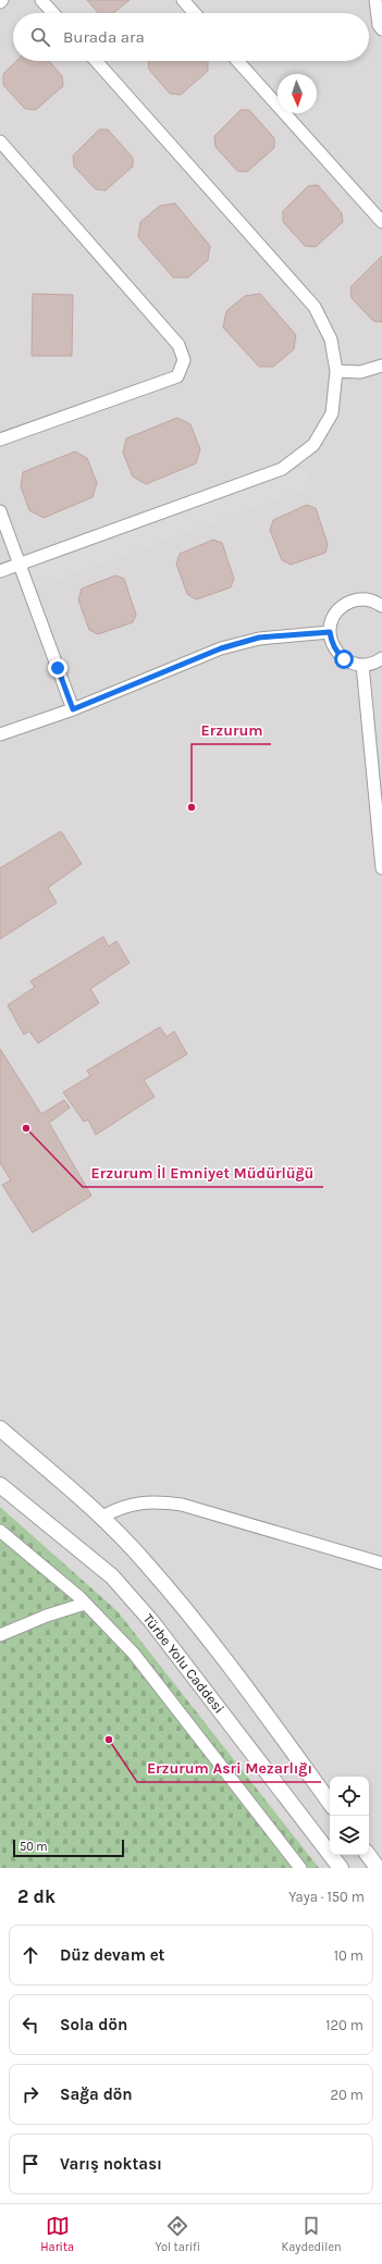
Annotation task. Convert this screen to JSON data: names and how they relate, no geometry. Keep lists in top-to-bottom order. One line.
{"streets":{"street":["Türbe Yolu Caddesi"]},"places":["Erzurum","Erzurum İl Emniyet Müdürlüğü","Erzurum Asri Mezarlığı"],"scale_bar":"50 m","north":"bottom","page":{"search":"Burada ara","scale":"50 m","heading":["2 dk","Yaya · 150 m"],"list":[["Düz devam et","10 m"],["Sola dön","120 m"],["Sağa dön","20 m"],"Varış noktası"],"nav":["Harita","Yol tarifi","Kaydedilen"]}}
